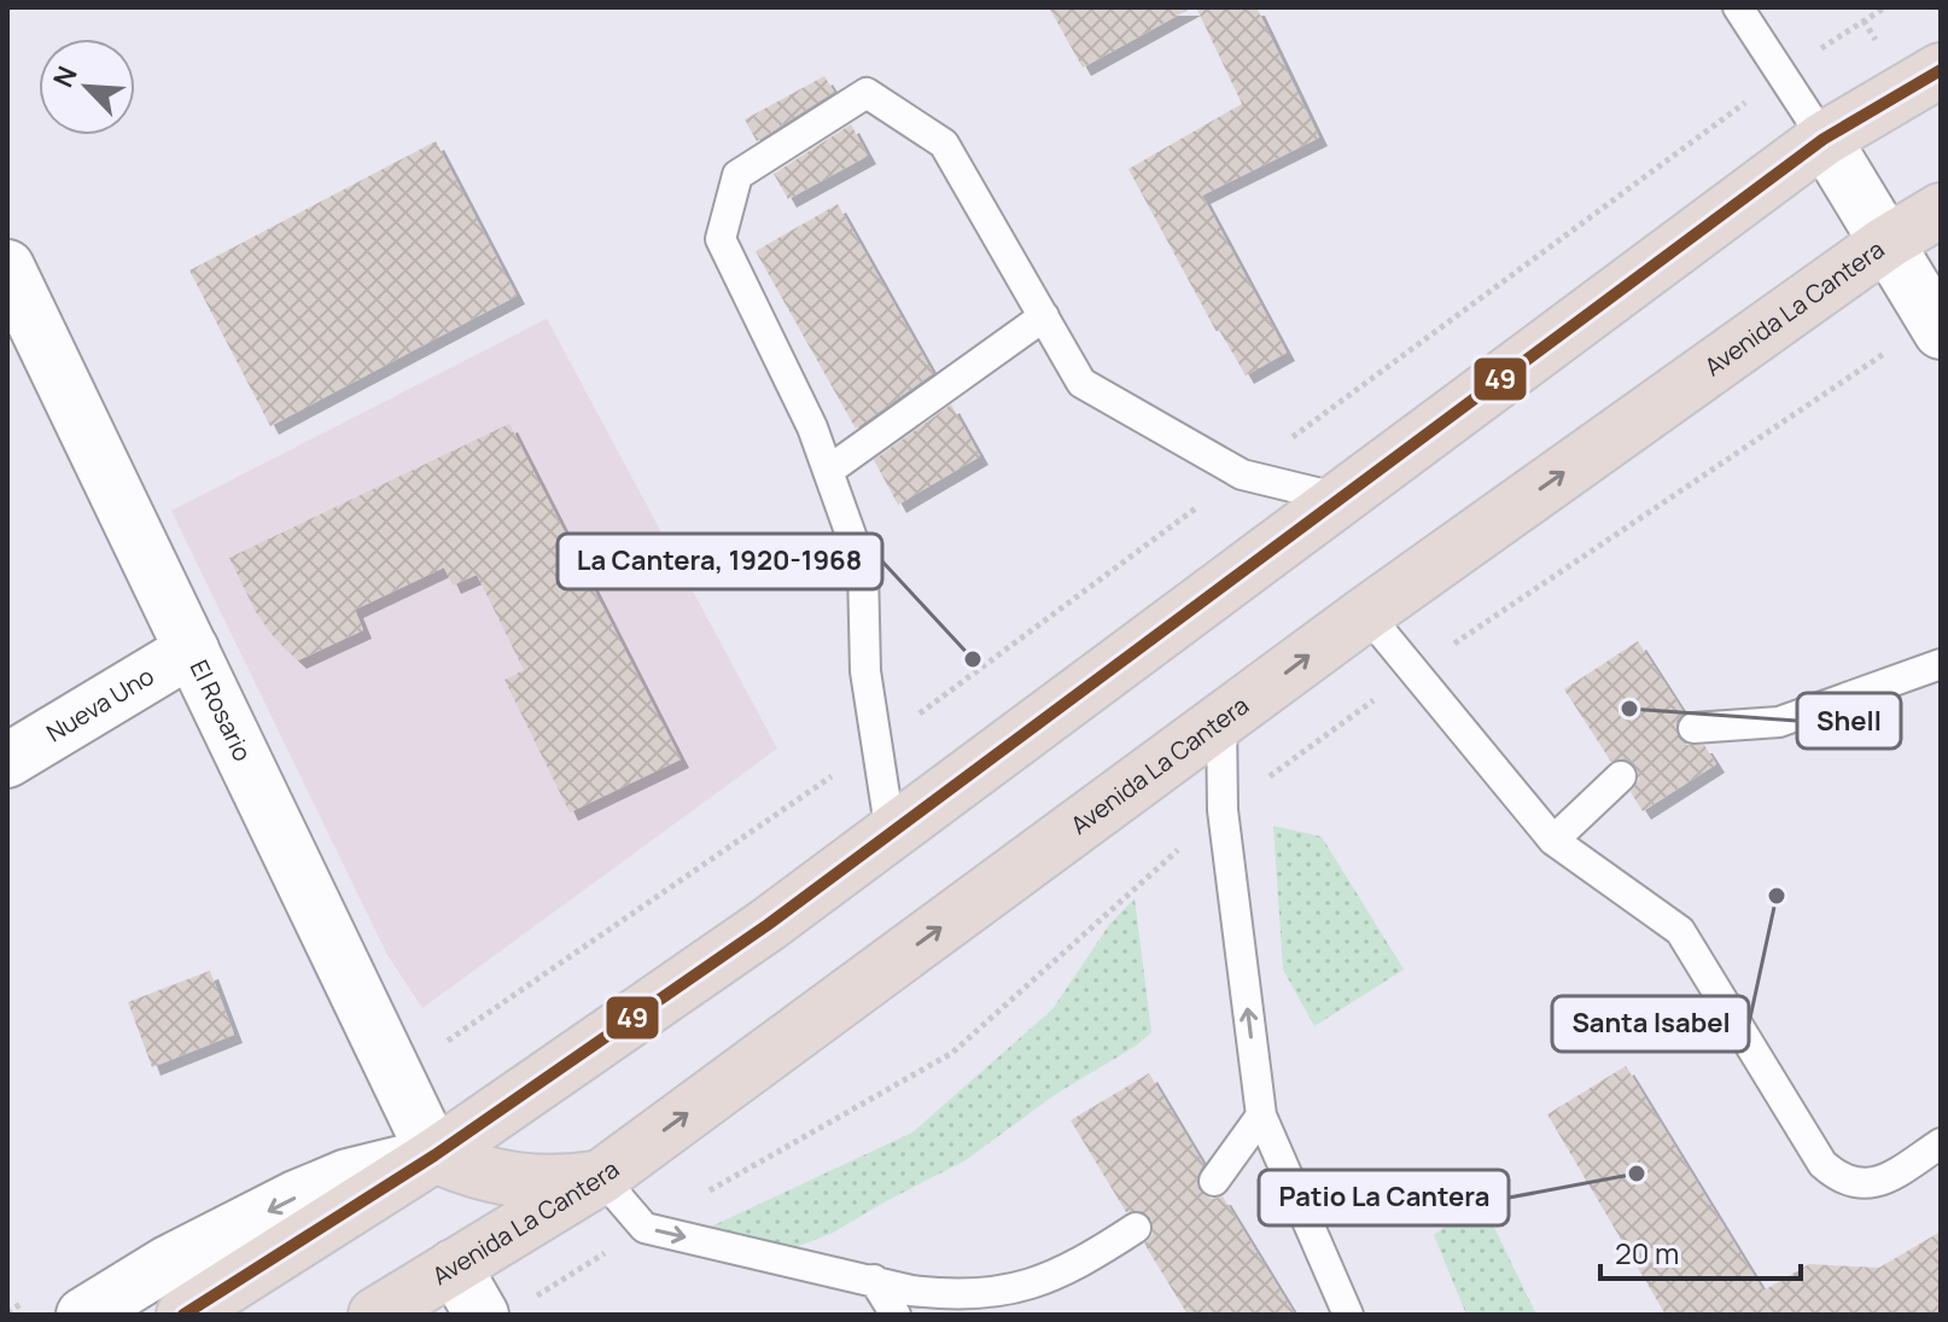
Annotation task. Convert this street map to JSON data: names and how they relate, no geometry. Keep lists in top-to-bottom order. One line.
{"streets":{"highway":["Avenida La Cantera"],"street":["Nueva Uno","El Rosario"]},"crossings":[["Nueva Uno","El Rosario"]],"places":["La Cantera, 1920-1968","Shell","Santa Isabel","Patio La Cantera"],"lines":["transit line 49"],"scale_bar":"20 m","north":"top left"}
